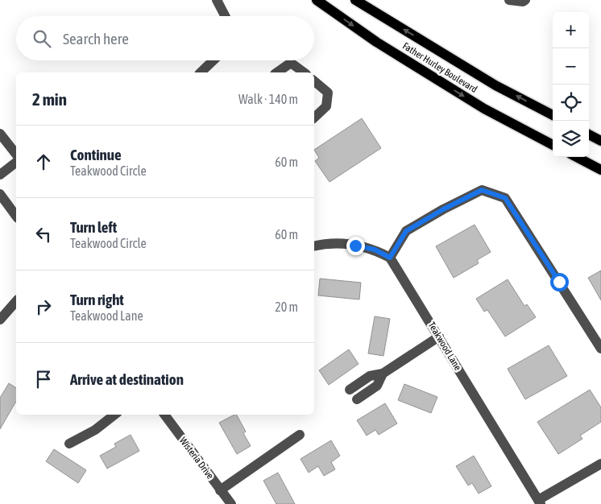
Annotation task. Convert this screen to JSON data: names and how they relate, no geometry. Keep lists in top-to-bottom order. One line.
{"streets":{"main road":["Father Hurley Boulevard"],"street":["Teakwood Lane","Wisteria Drive"]},"page":{"map_buttons":["+","−"],"search":"Search here","heading":["2 min","Walk · 140 m"],"list":[["Continue","Teakwood Circle","60 m"],["Turn left","Teakwood Circle","60 m"],["Turn right","Teakwood Lane","20 m"],"Arrive at destination"]}}
